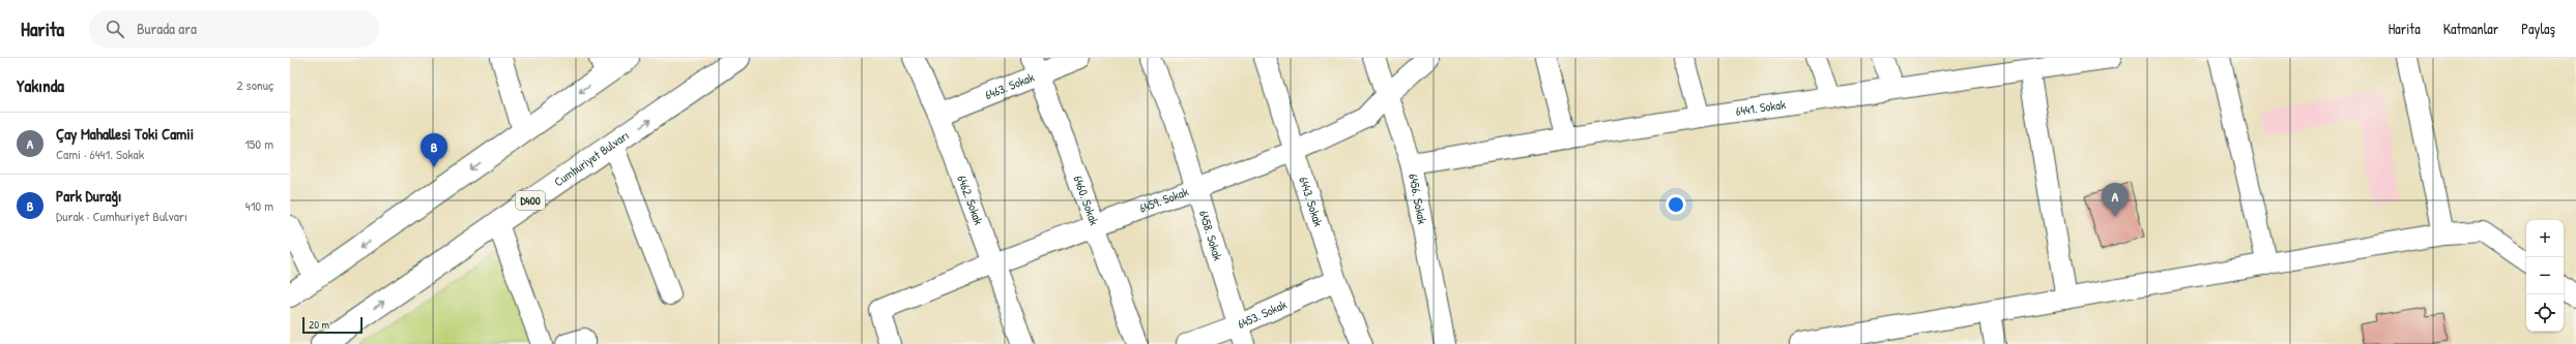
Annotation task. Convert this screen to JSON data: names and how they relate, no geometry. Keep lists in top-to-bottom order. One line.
{"streets":{"highway":["Cumhuriyet Bulvarı","D400"],"street":["6463. Sokak","6441. Sokak","6456. Sokak","6462. Sokak","6460. Sokak","6459. Sokak","6443. Sokak","6458. Sokak","6453. Sokak"]},"crossings":[["6463. Sokak","6462. Sokak"],["6463. Sokak","6460. Sokak"],["6441. Sokak","6456. Sokak"],["6456. Sokak","6459. Sokak"],["6462. Sokak","6459. Sokak"],["6460. Sokak","6459. Sokak"],["6459. Sokak","6443. Sokak"],["6459. Sokak","6458. Sokak"],["6443. Sokak","6453. Sokak"],["6458. Sokak","6453. Sokak"]],"scale_bar":"20 m","page":{"header":"Harita","search":"Burada ara","nav":["Harita","Katmanlar","Paylaş"],"heading":["Yakında","2 sonuç"],"list":[{"mark":"A","name":"Çay Mahallesi Toki Camii","note":"Cami · 6441. Sokak","value":"150 m"},{"mark":"B","name":"Park Durağı","note":"Durak · Cumhuriyet Bulvarı","value":"410 m"}],"pins":["B","A"],"map_buttons":["+","−"],"scale":"20 m"}}
